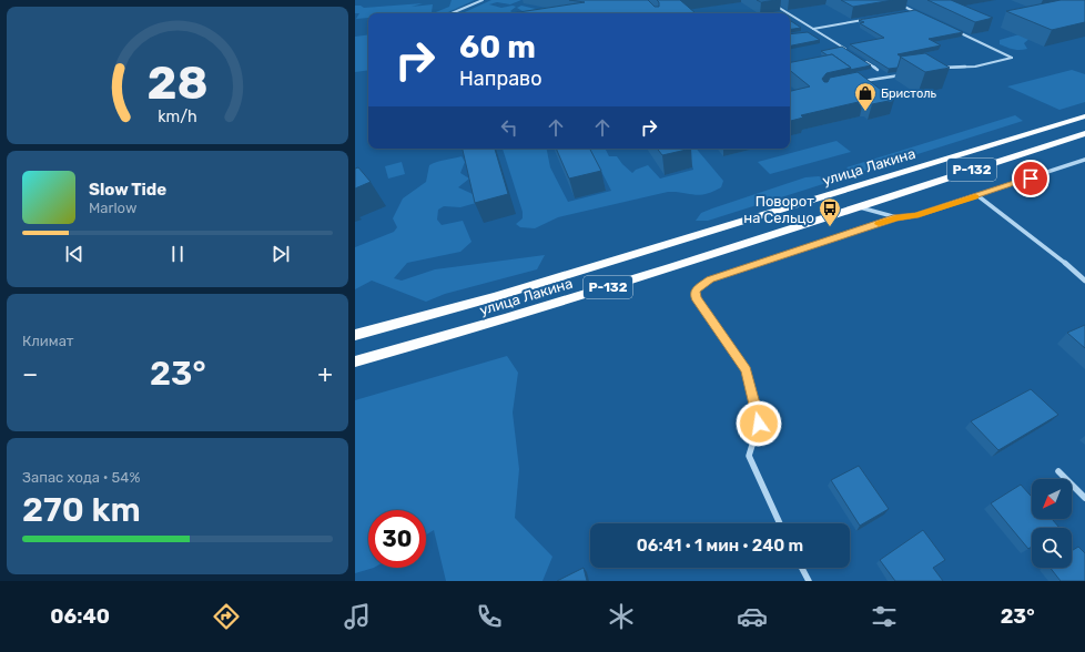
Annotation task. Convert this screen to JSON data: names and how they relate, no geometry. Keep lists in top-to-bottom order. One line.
{"streets":{"highway":["улица Лакина","Р-132"]},"places":{"shop":["Бристоль"],"bus stop":["Поворот на Сельцо"]},"north":"bottom left","page":{"turn":["60 m","Направо"],"song":["Slow Tide","Marlow"],"tile":["Климат",["Запас хода · 54%","270 km"]],"heat":["−","23°","+"],"limit":"30","trip":"06:41 · 1 мин · 240 m","tabs":["06:40","23°"],"gauge":["28","km/h"]}}
